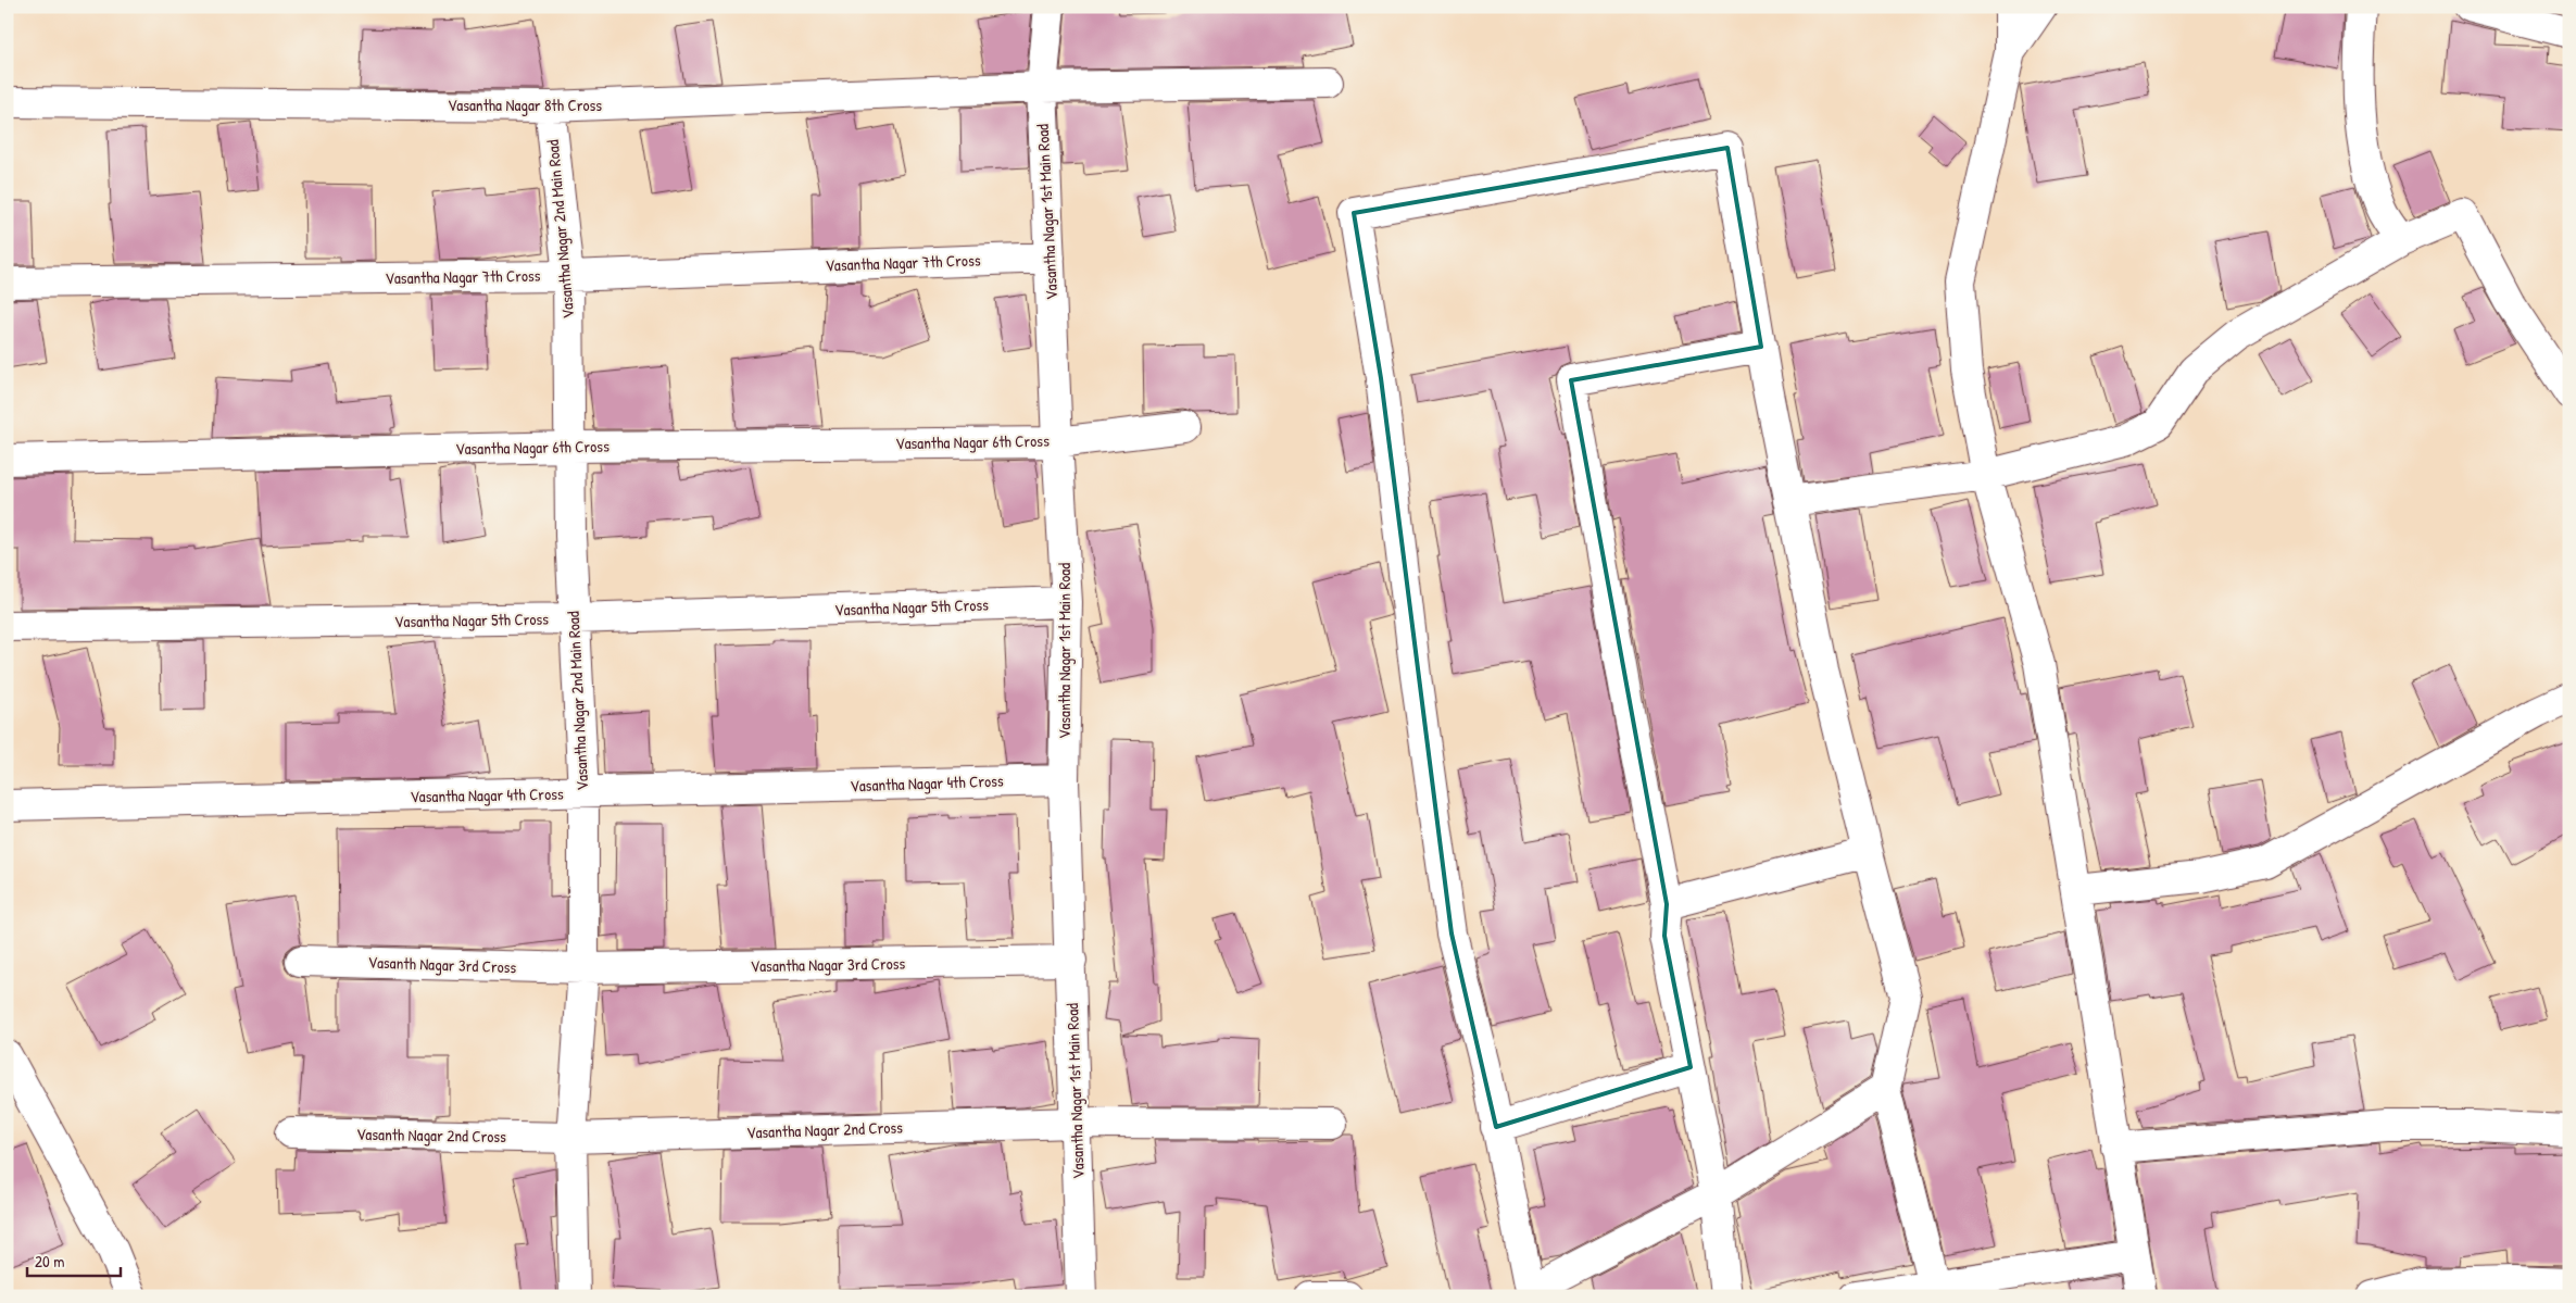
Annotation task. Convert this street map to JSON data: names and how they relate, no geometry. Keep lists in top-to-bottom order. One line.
{"streets":{"street":["Vasantha Nagar 8th Cross","Vasantha Nagar 1st Main Road","Vasantha Nagar 2nd Main Road","Vasantha Nagar 7th Cross","Vasantha Nagar 6th Cross","Vasantha Nagar 5th Cross","Vasantha Nagar 4th Cross","Vasanth Nagar 3rd Cross","Vasantha Nagar 3rd Cross","Vasantha Nagar 2nd Cross","Vasanth Nagar 2nd Cross"]},"crossings":[["Vasantha Nagar 8th Cross","Vasantha Nagar 1st Main Road"],["Vasantha Nagar 8th Cross","Vasantha Nagar 2nd Main Road"],["Vasantha Nagar 1st Main Road","Vasantha Nagar 7th Cross"],["Vasantha Nagar 1st Main Road","Vasantha Nagar 6th Cross"],["Vasantha Nagar 1st Main Road","Vasantha Nagar 5th Cross"],["Vasantha Nagar 1st Main Road","Vasantha Nagar 4th Cross"],["Vasantha Nagar 1st Main Road","Vasantha Nagar 3rd Cross"],["Vasantha Nagar 1st Main Road","Vasantha Nagar 2nd Cross"],["Vasantha Nagar 2nd Main Road","Vasantha Nagar 7th Cross"],["Vasantha Nagar 2nd Main Road","Vasantha Nagar 6th Cross"],["Vasantha Nagar 2nd Main Road","Vasantha Nagar 5th Cross"],["Vasantha Nagar 2nd Main Road","Vasantha Nagar 4th Cross"],["Vasantha Nagar 2nd Main Road","Vasanth Nagar 3rd Cross"],["Vasantha Nagar 2nd Main Road","Vasantha Nagar 3rd Cross"],["Vasantha Nagar 2nd Main Road","Vasantha Nagar 2nd Cross"],["Vasantha Nagar 2nd Main Road","Vasanth Nagar 2nd Cross"],["Vasanth Nagar 3rd Cross","Vasantha Nagar 3rd Cross"],["Vasantha Nagar 2nd Cross","Vasanth Nagar 2nd Cross"]],"scale_bar":"20 m"}
